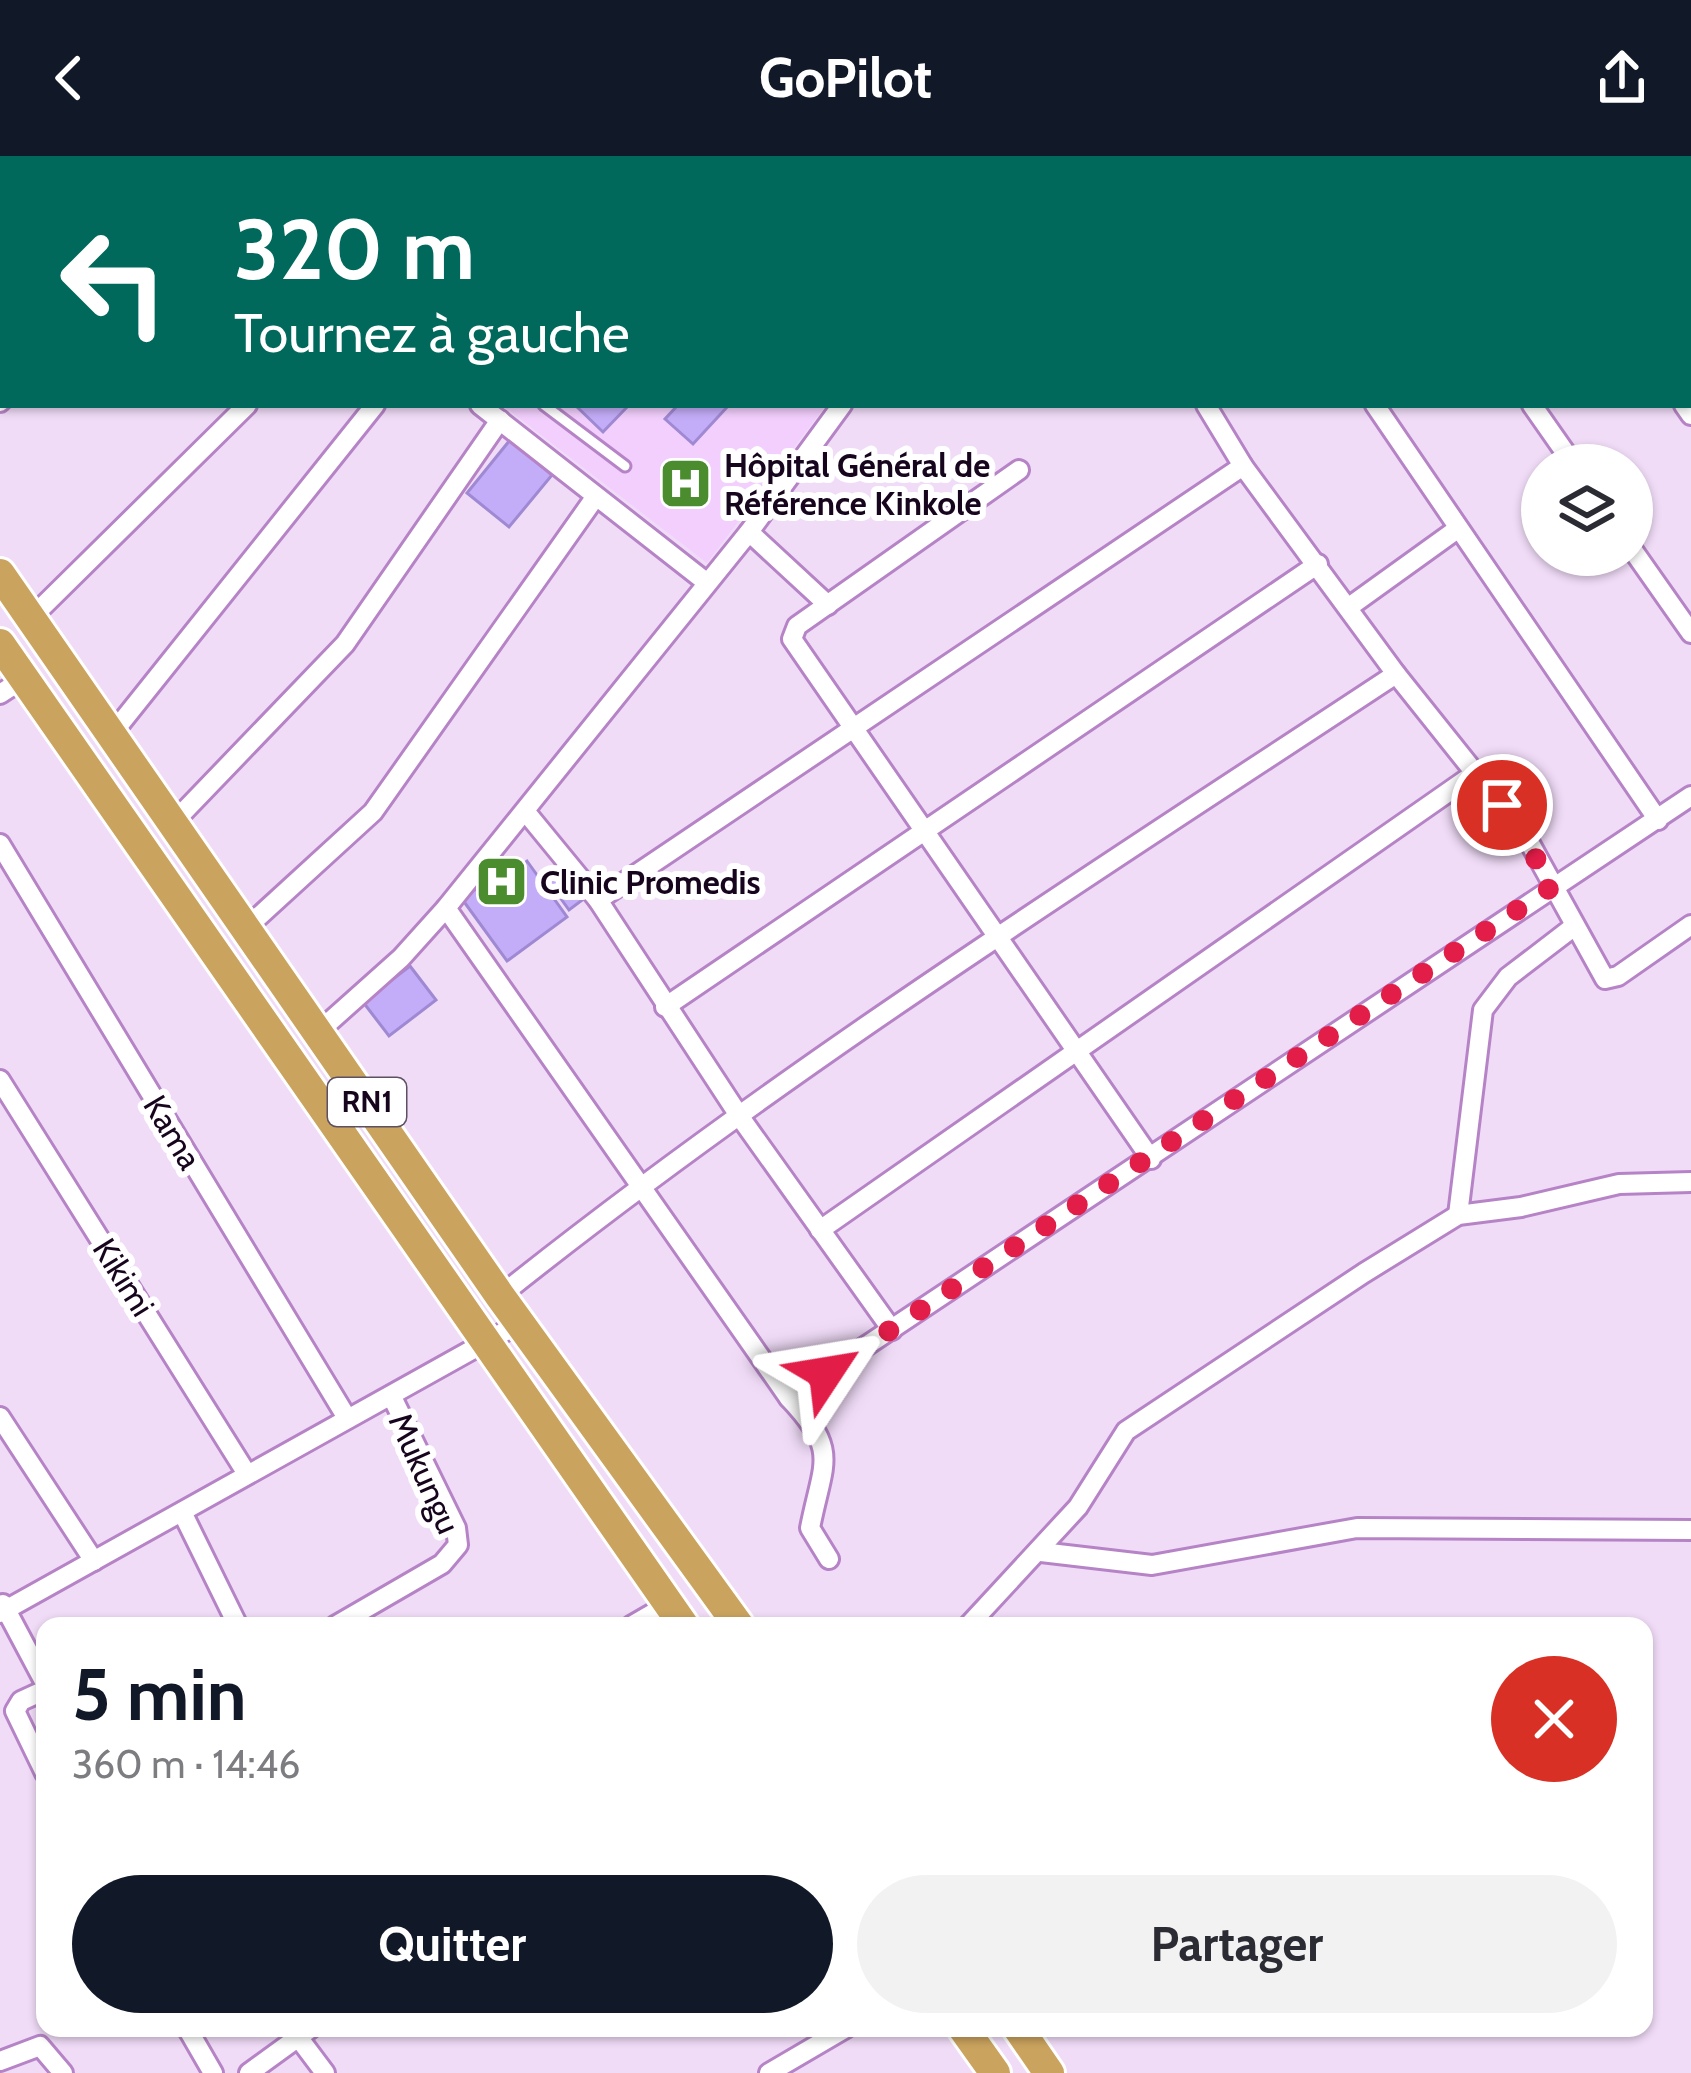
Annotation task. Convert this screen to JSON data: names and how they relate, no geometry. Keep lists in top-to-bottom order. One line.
{"streets":{"highway":["RN1"],"street":["Kama","Kikimi","Mukungu"]},"places":{"hospital":["Hôpital Général de Référence Kinkole","Clinic Promedis"]},"page":{"header":"GoPilot","turn":["320 m","Tournez à gauche"],"heading":["5 min","360 m · 14:46"],"buttons":["Quitter","Partager"]}}
